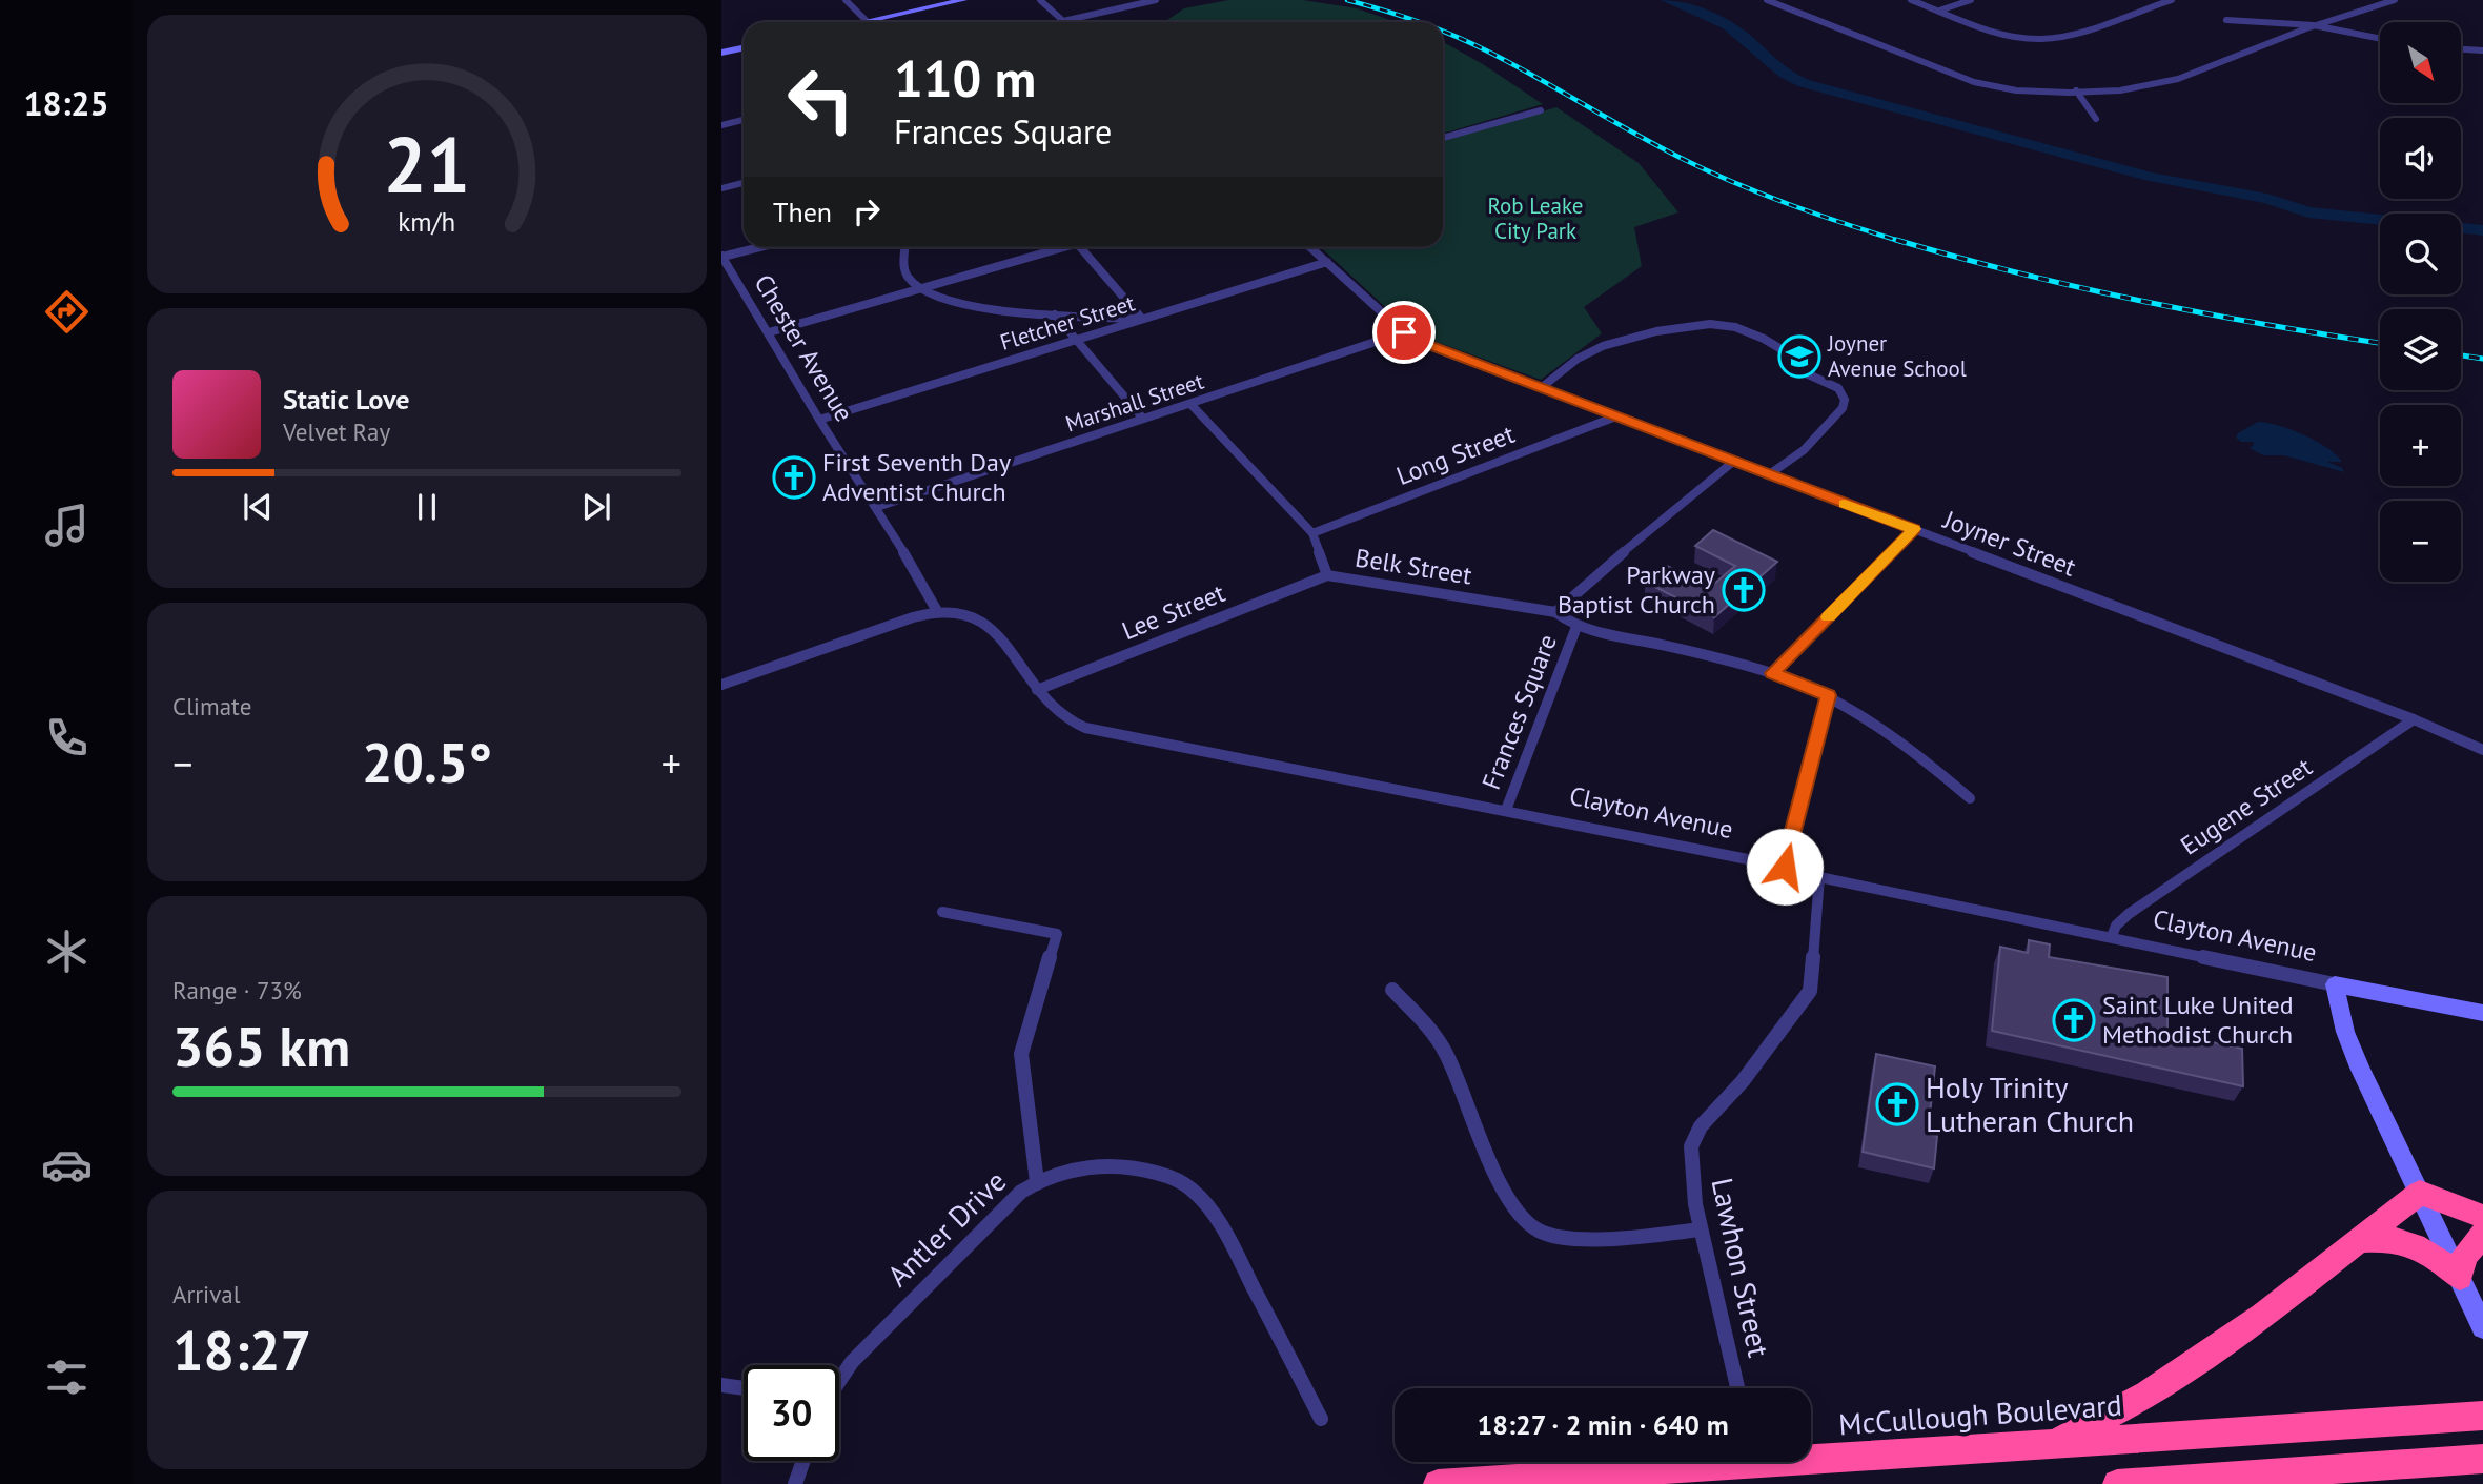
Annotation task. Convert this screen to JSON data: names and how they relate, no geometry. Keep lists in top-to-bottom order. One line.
{"streets":{"highway":["McCullough Boulevard"],"street":["Fletcher Street","Chester Avenue","Marshall Street","Long Street","Joyner Street","Belk Street","Lee Street","Frances Square","Eugene Street","Clayton Avenue","Antler Drive","Lawhon Street"]},"crossings":[["Fletcher Street","Chester Avenue"],["Fletcher Street","Joyner Street"],["Chester Avenue","Marshall Street"],["Marshall Street","Joyner Street"],["Marshall Street","Belk Street"],["Long Street","Joyner Street"],["Long Street","Belk Street"],["Joyner Street","Eugene Street"],["Belk Street","Lee Street"],["Belk Street","Frances Square"],["Lee Street","Clayton Avenue"],["Frances Square","Clayton Avenue"],["Eugene Street","Clayton Avenue"],["Clayton Avenue","Lawhon Street"]],"parks":["Rob Leake City Park"],"places":{"school or university":["Joyner Avenue School"],"church":["First Seventh Day Adventist Church","Parkway Baptist Church","Saint Luke United Methodist Church","Holy Trinity Lutheran Church"]},"north":"bottom right","page":{"tabs":"18:25","map_buttons":["+","−"],"turn":["110 m","Frances Square"],"then":"Then","song":["Static Love","Velvet Ray"],"tile":["Climate",["Range · 73%","365 km"],["Arrival","18:27"]],"heat":["−","20.5°","+"],"limit":"30","trip":"18:27 · 2 min · 640 m","gauge":["21","km/h"]}}
